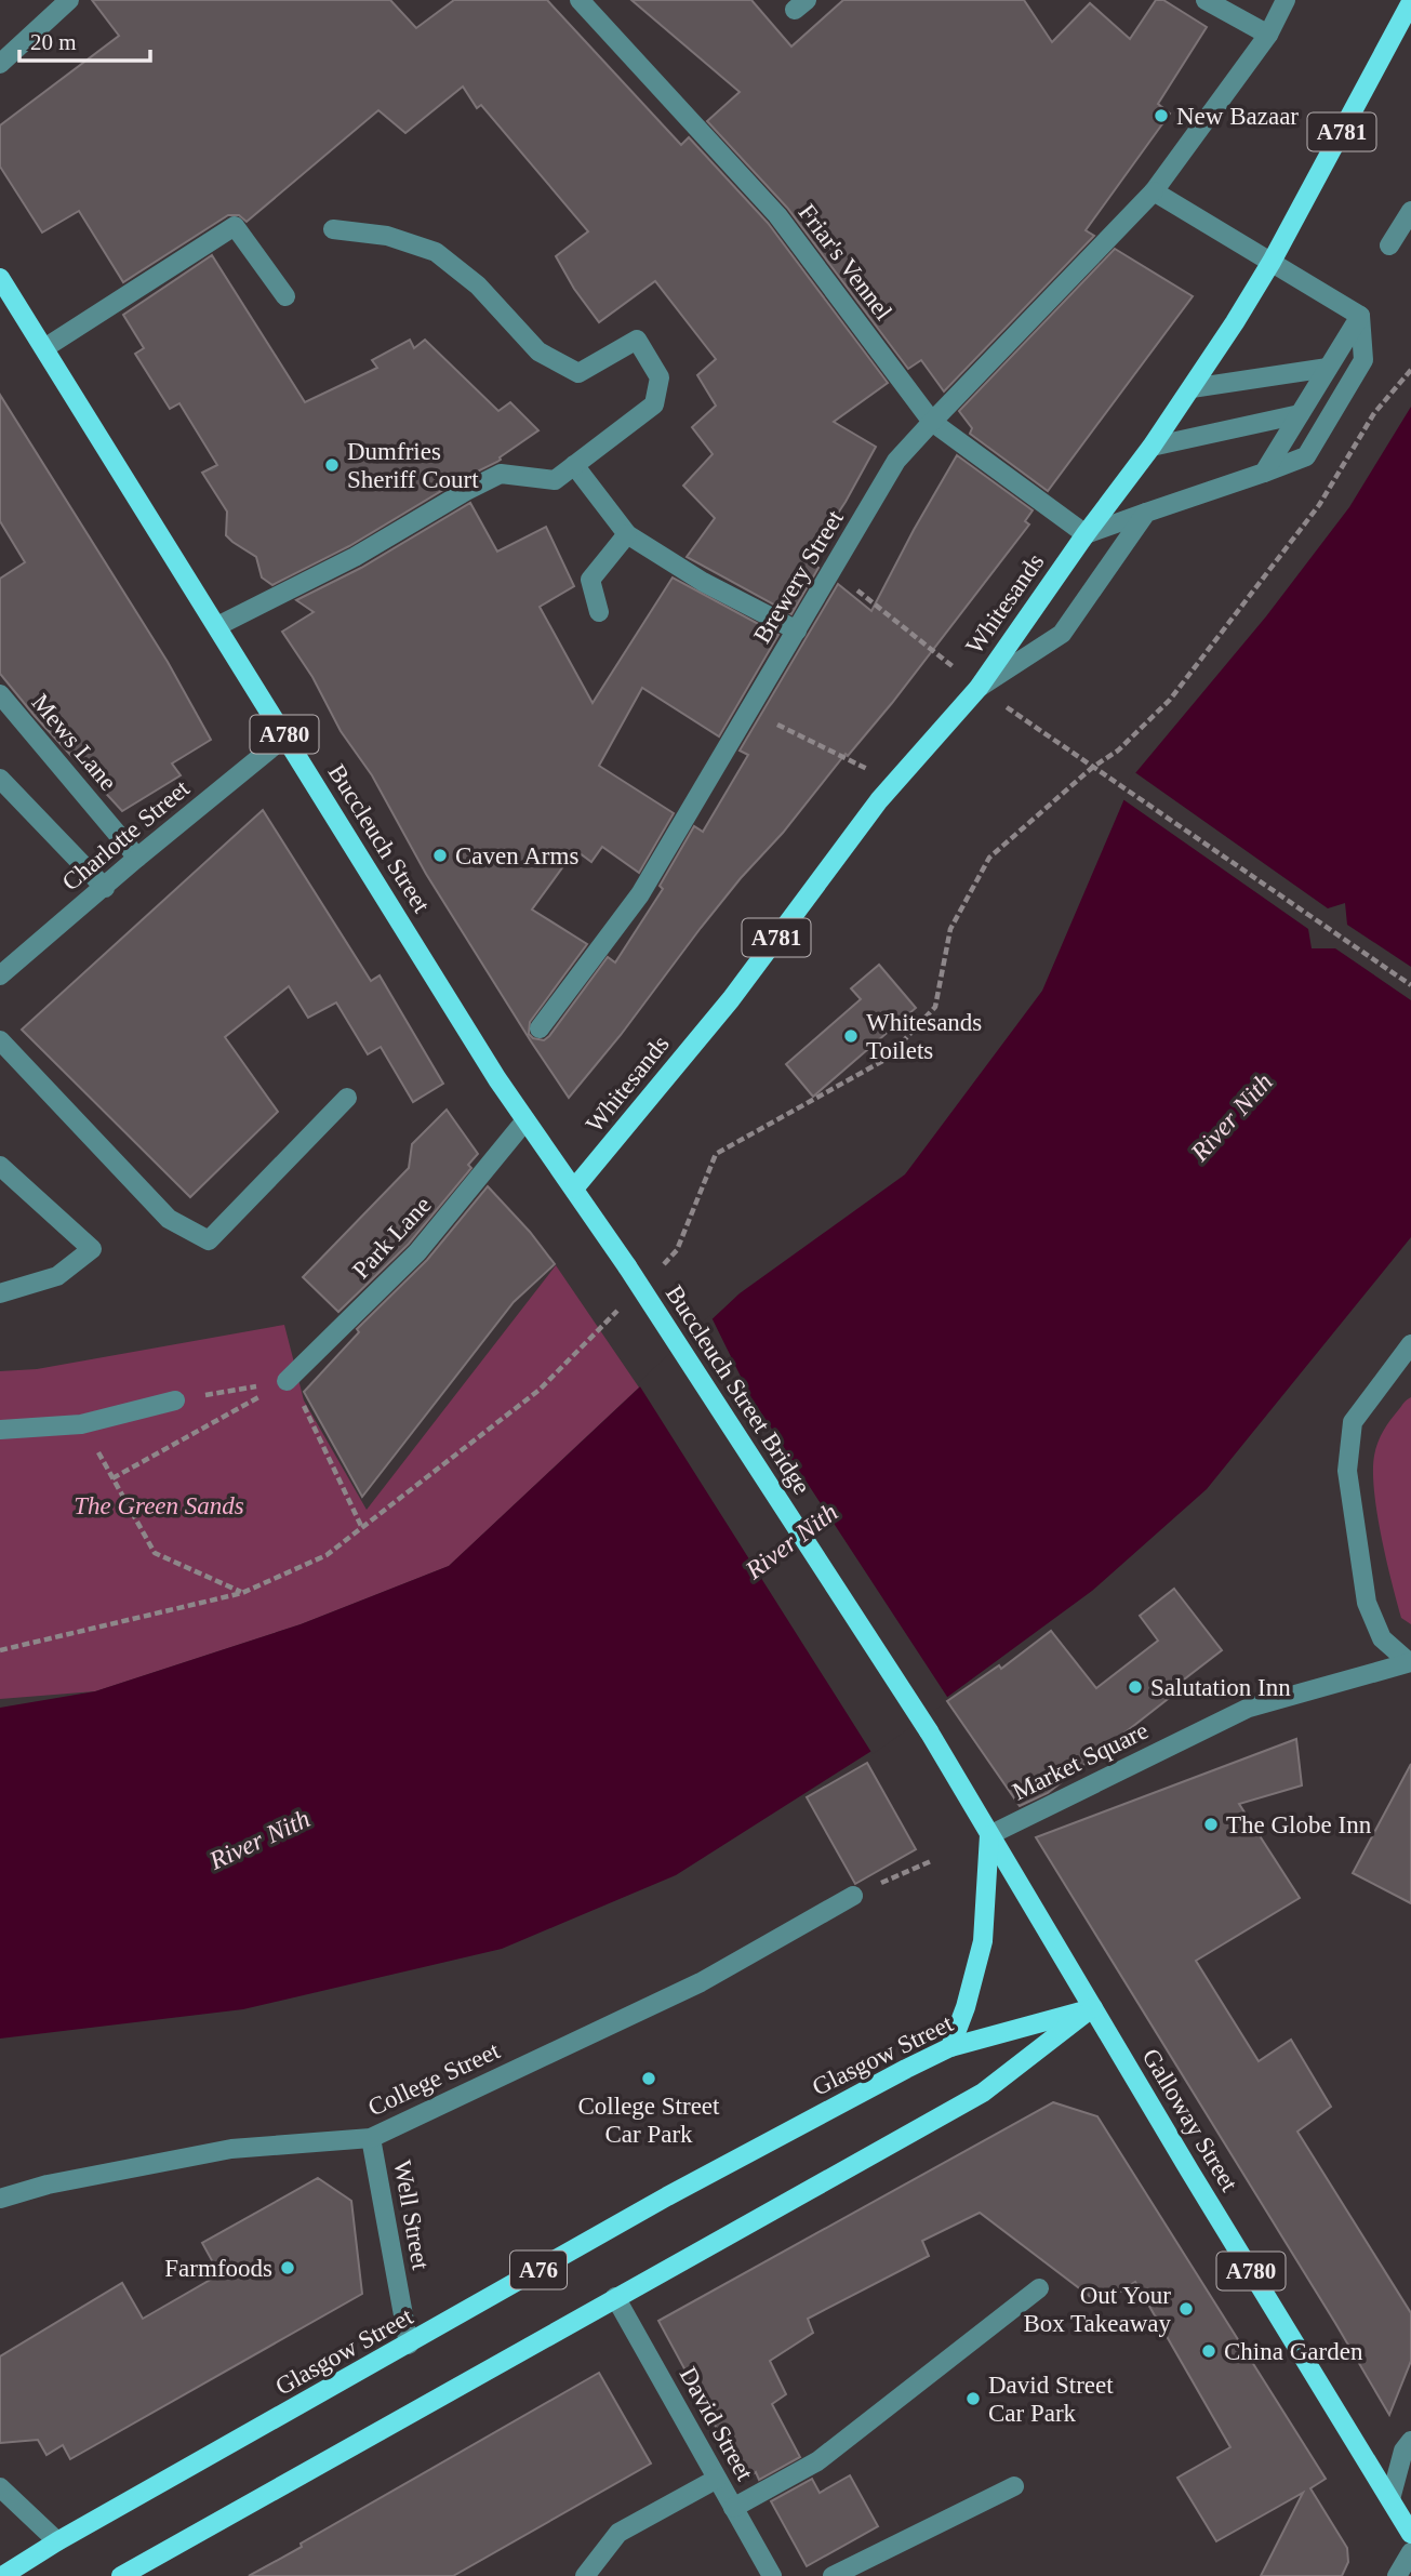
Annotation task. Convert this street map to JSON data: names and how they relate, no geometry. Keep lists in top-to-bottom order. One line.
{"streets":{"main road":["A781","Whitesands","A780","Buccleuch Street","Buccleuch Street Bridge","Glasgow Street","Galloway Street","A76"],"street":["Friar's Vennel","Brewery Street","Mews Lane","Charlotte Street","Park Lane","Market Square","College Street","Well Street","David Street"]},"crossings":[["Friar's Vennel","Brewery Street"],["Friar's Vennel","Whitesands"],["Whitesands","Buccleuch Street"],["Mews Lane","Charlotte Street"],["Charlotte Street","Buccleuch Street"],["Buccleuch Street","Park Lane"],["Buccleuch Street","Buccleuch Street Bridge"],["Buccleuch Street Bridge","Galloway Street"],["Market Square","Galloway Street"],["Glasgow Street","Galloway Street"],["Glasgow Street","Well Street"],["Glasgow Street","A76"],["College Street","Well Street"],["Galloway Street","A76"],["A76","David Street"]],"water":["River Nith"],"parks":["The Green Sands"],"places":["New Bazaar","Dumfries Sheriff Court","Caven Arms","Whitesands Toilets","Salutation Inn","The Globe Inn","College Street Car Park","Farmfoods","Out Your Box Takeaway","China Garden","David Street Car Park"],"scale_bar":"20 m"}
